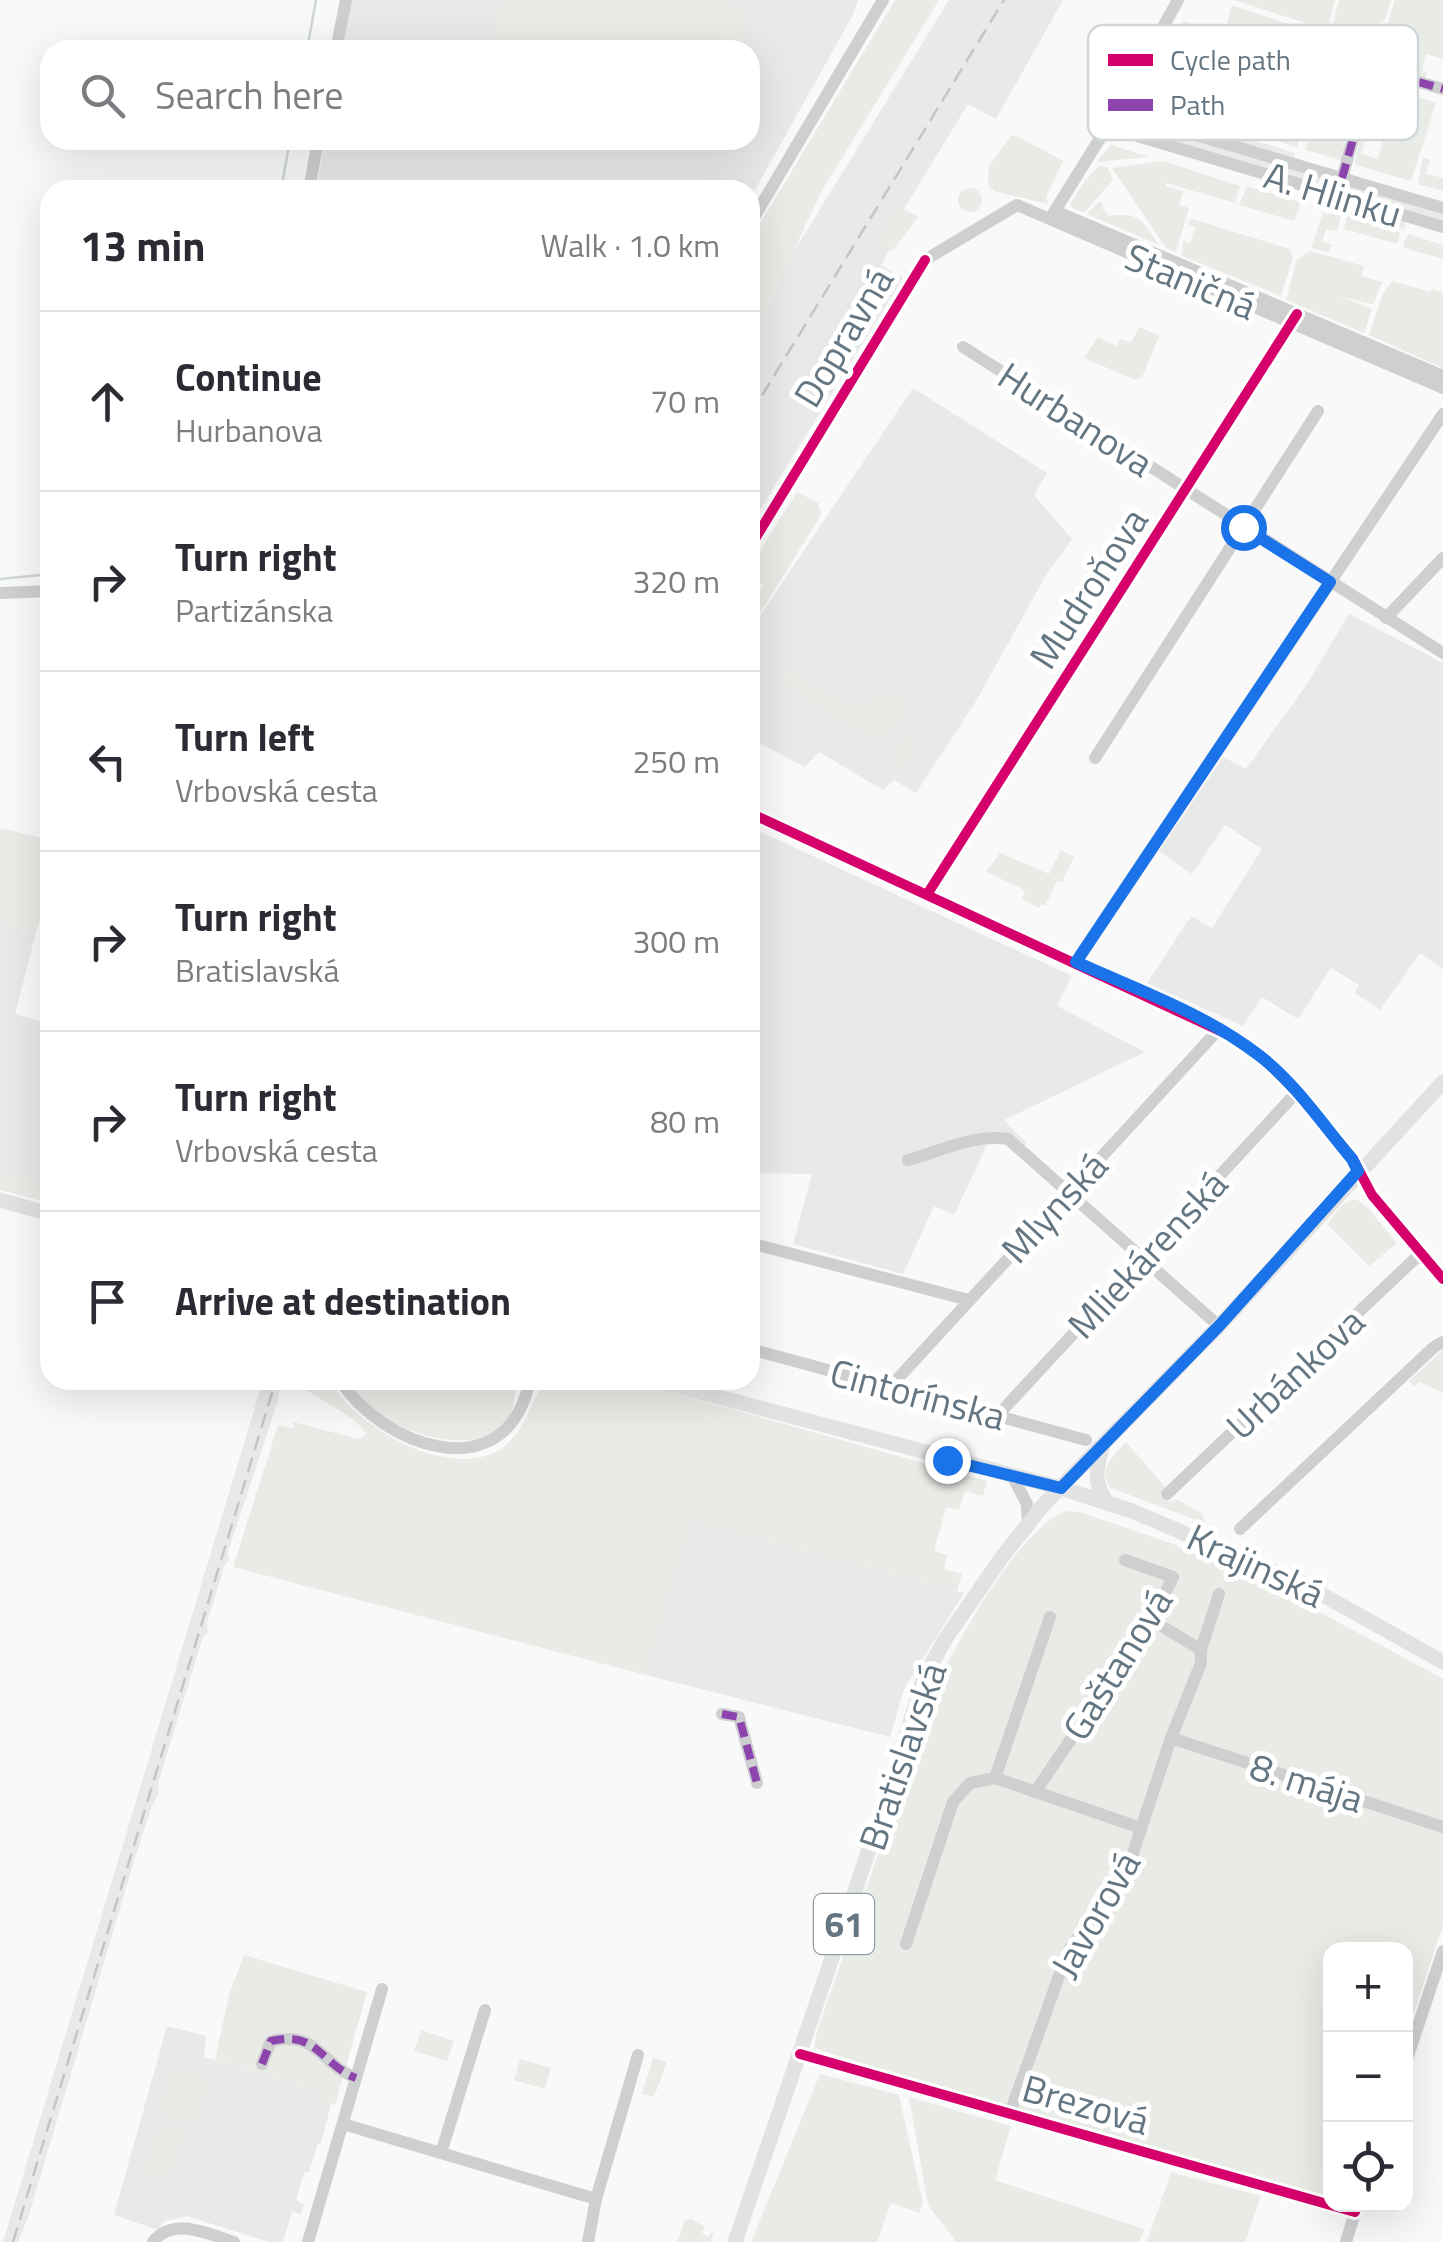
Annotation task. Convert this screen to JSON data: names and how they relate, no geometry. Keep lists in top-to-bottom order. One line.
{"streets":{"main road":["Krajinská","Bratislavská","61"],"street":["A. Hlinku","Staničná","Dopravná","Hurbanova","Mudroňova","Mlynská","Mliekárenská","Urbánkova","Cintorínska","Gaštanová","8. mája","Javorová","Brezová"]},"crossings":[["Staničná","Dopravná"],["Staničná","Mudroňova"],["Hurbanova","Mudroňova"],["Mlynská","Cintorínska"],["Mliekárenská","Cintorínska"],["Krajinská","Bratislavská"],["Gaštanová","Javorová"],["Bratislavská","Javorová"],["Bratislavská","Brezová"],["8. mája","Javorová"],["Javorová","Brezová"]],"legend":["Cycle path","Path"],"page":{"search":"Search here","heading":["13 min","Walk · 1.0 km"],"list":[["Continue","Hurbanova","70 m"],["Turn right","Partizánska","320 m"],["Turn left","Vrbovská cesta","250 m"],["Turn right","Bratislavská","300 m"],["Turn right","Vrbovská cesta","80 m"],"Arrive at destination"],"map_buttons":["+","−"]}}
